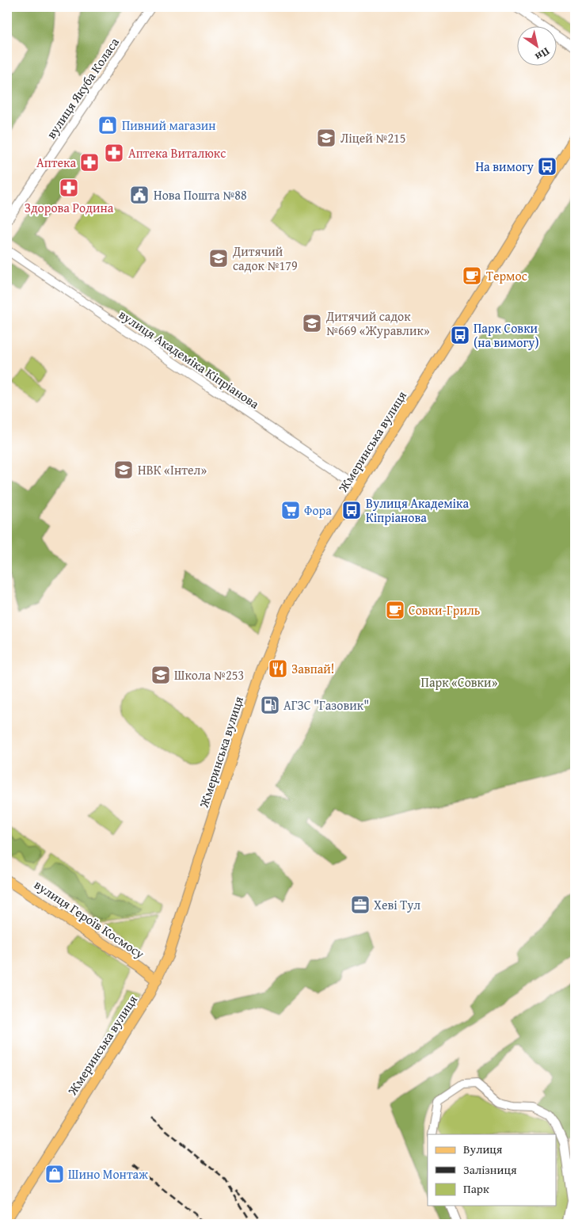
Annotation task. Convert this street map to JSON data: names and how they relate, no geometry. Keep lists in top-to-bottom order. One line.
{"streets":{"main road":["Жмеринська вулиця","вулиця Героїв Космосу"],"street":["вулиця Якуба Коласа","вулиця Академіка Кіпріанова"]},"crossings":[["вулиця Академіка Кіпріанова","Жмеринська вулиця"],["Жмеринська вулиця","вулиця Героїв Космосу"]],"parks":["Парк «Совки»"],"places":{"shop":["Пивний магазин","Шино Монтаж"],"school or university":["Ліцей №215","Дитячий садок №179","Дитячий садок №669 «Журавлик»","НВК «Інтел»","Школа №253"],"pharmacy":["Аптека Виталюкс","Аптека","Здорова Родина"],"bus stop":["На вимогу","Парк Совки (на вимогу)","Вулиця Академіка Кіпріанова"],"public building":["Нова Пошта №88"],"cafe":["Термос","Совки-Гриль"],"supermarket":["Фора"],"restaurant":["Завпай!"],"fuel station":["АГЗС \"Газовик\""],"office":["Хеві Тул"]},"legend":["Вулиця","Залізниця","Парк"],"north":"bottom right"}
